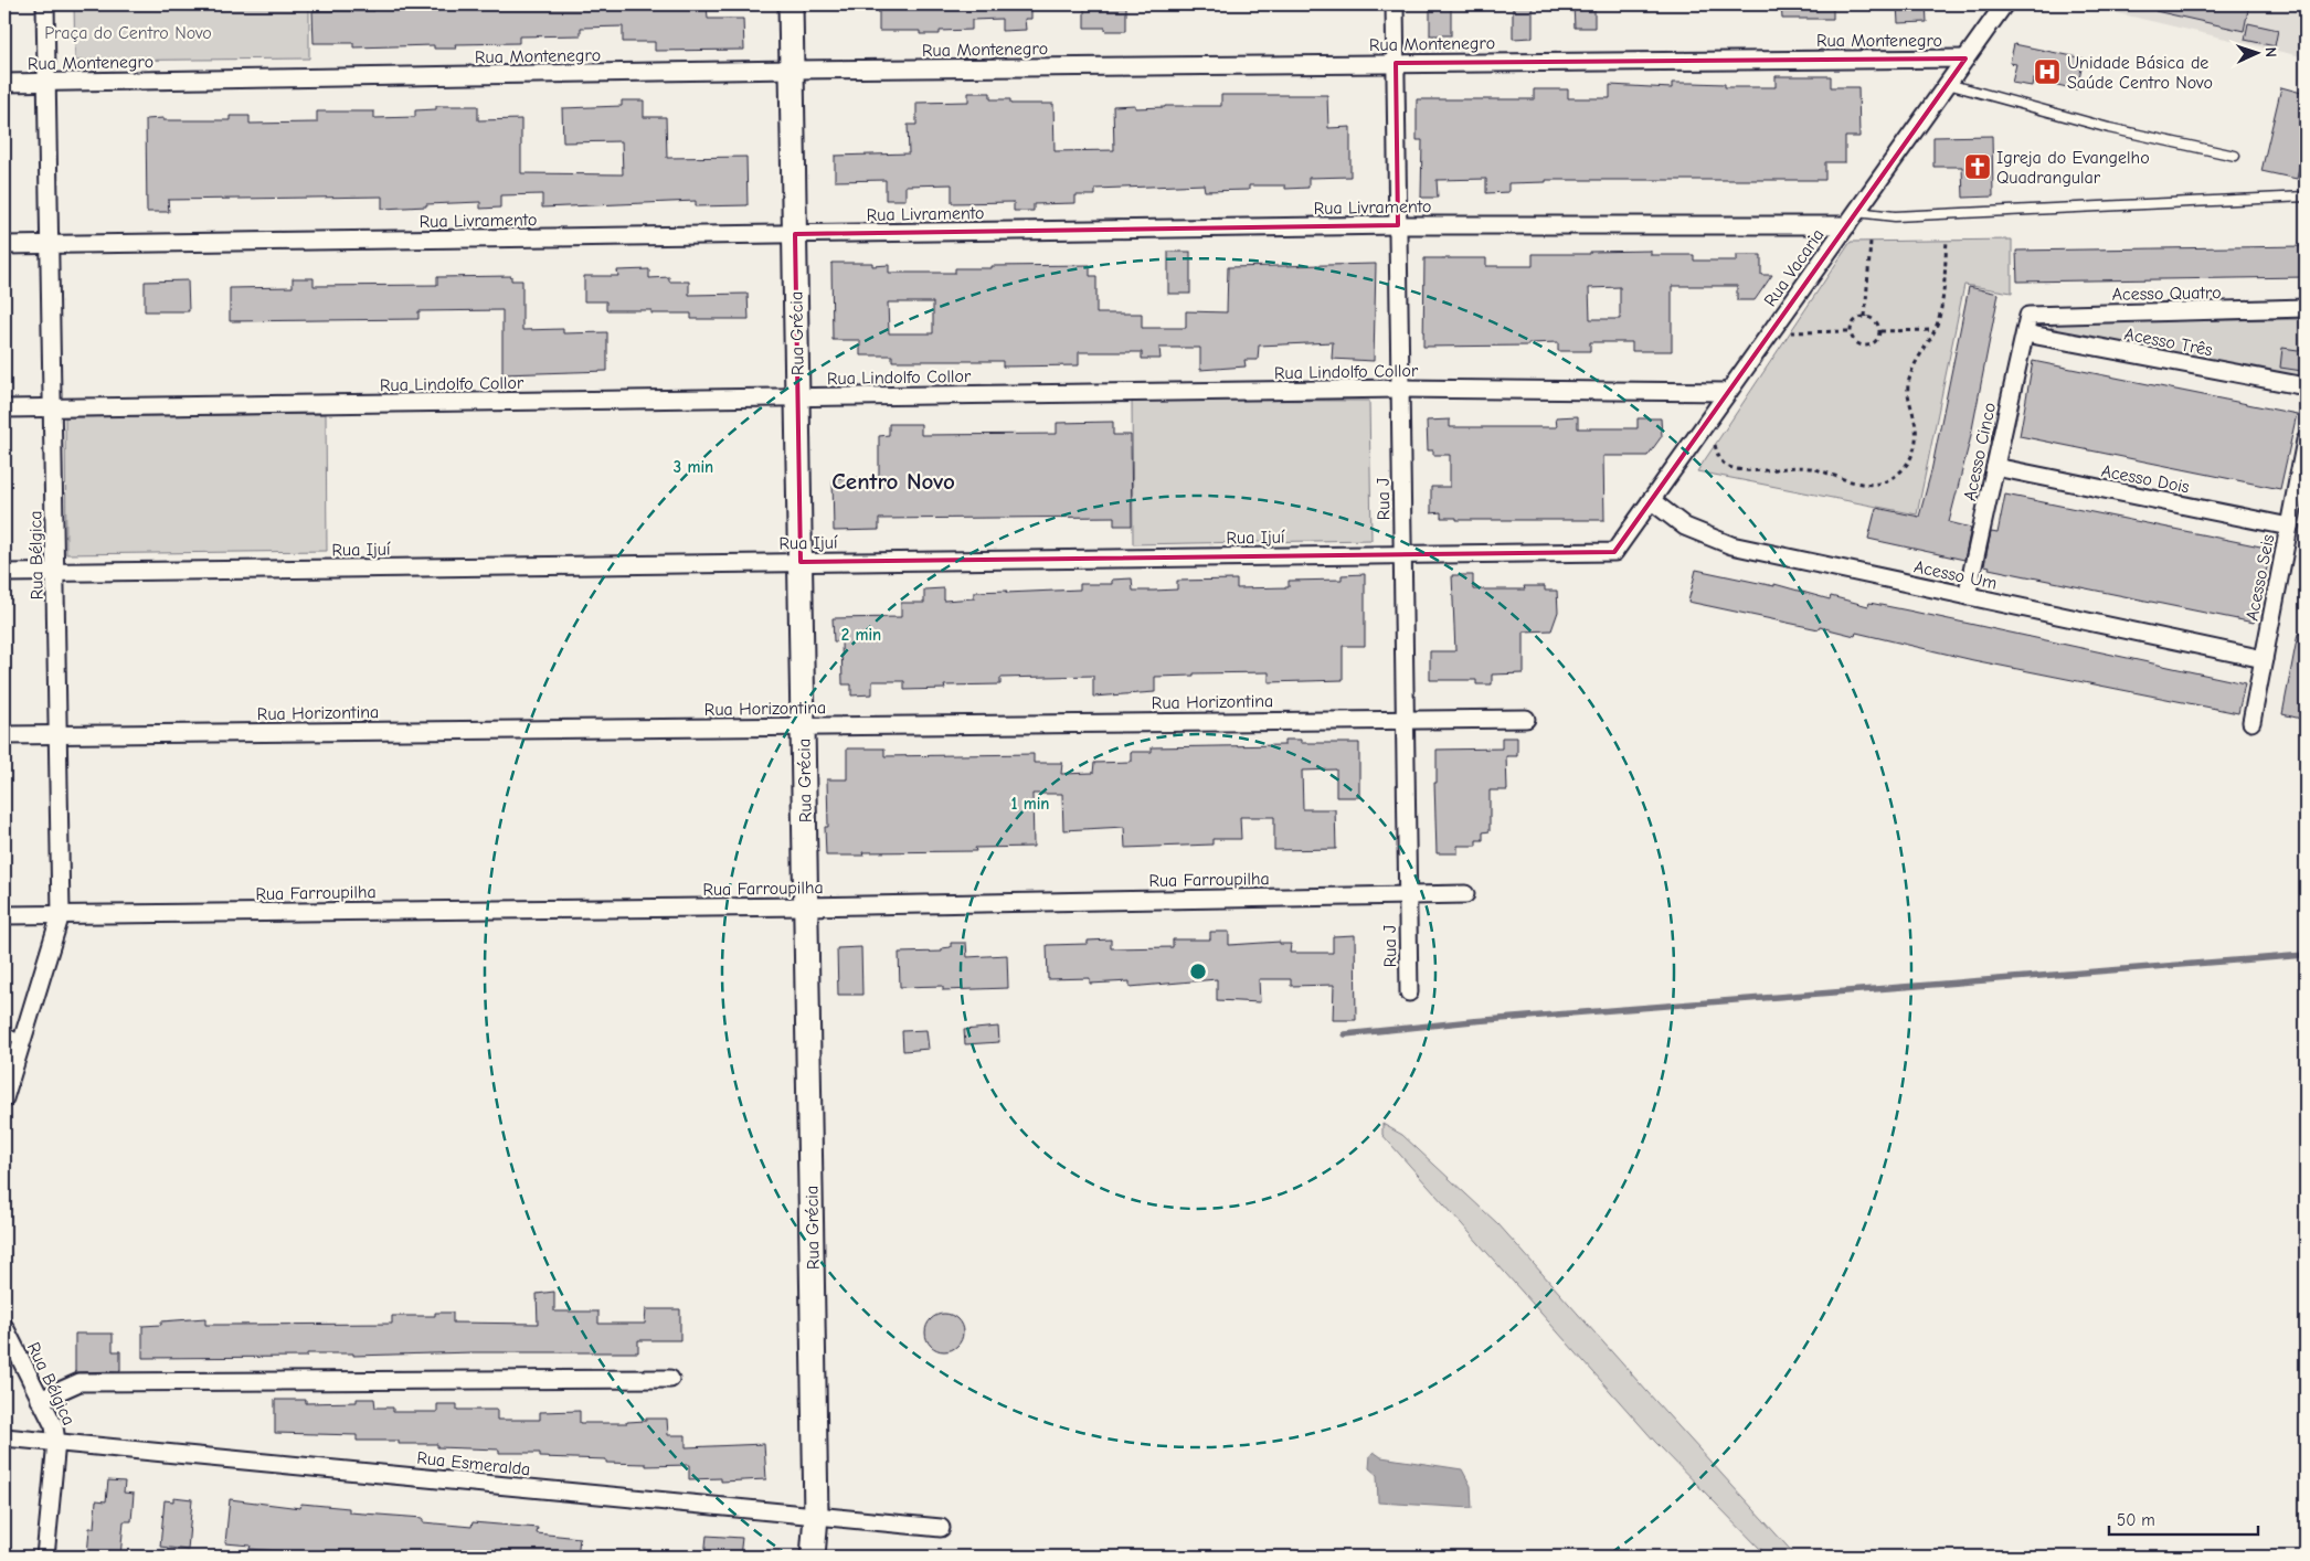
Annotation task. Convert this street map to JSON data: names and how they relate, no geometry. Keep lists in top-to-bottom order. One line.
{"streets":{"main road":["Rua Grécia"],"street":["Rua Montenegro","Rua Livramento","Rua Vacaria","Acesso Quatro","Acesso Três","Rua Lindolfo Collor","Acesso Cinco","Acesso Dois","Rua J","Rua Ijuí","Rua Bélgica","Acesso Um","Acesso Seis","Rua Horizontina","Rua Farroupilha","Rua Esmeralda"]},"crossings":[["Rua Montenegro","Rua Vacaria"],["Rua Montenegro","Rua Grécia"],["Rua Montenegro","Rua J"],["Rua Montenegro","Rua Bélgica"],["Rua Livramento","Rua Vacaria"],["Rua Livramento","Rua Grécia"],["Rua Livramento","Rua J"],["Rua Livramento","Rua Bélgica"],["Rua Vacaria","Rua Lindolfo Collor"],["Rua Vacaria","Rua Ijuí"],["Rua Vacaria","Acesso Um"],["Acesso Quatro","Acesso Cinco"],["Rua Grécia","Rua Lindolfo Collor"],["Rua Grécia","Rua Ijuí"],["Rua Grécia","Rua Horizontina"],["Rua Grécia","Rua Farroupilha"],["Rua Grécia","Rua Esmeralda"],["Acesso Três","Acesso Cinco"],["Rua Lindolfo Collor","Rua J"],["Rua Lindolfo Collor","Rua Bélgica"],["Acesso Cinco","Acesso Dois"],["Acesso Cinco","Acesso Um"],["Acesso Dois","Acesso Seis"],["Rua J","Rua Ijuí"],["Rua J","Rua Horizontina"],["Rua J","Rua Farroupilha"],["Rua Ijuí","Rua Bélgica"],["Rua Bélgica","Rua Horizontina"],["Rua Bélgica","Rua Farroupilha"],["Rua Bélgica","Rua Esmeralda"],["Acesso Um","Acesso Seis"]],"districts":["Centro Novo"],"parks":["Praça do Centro Novo"],"places":{"hospital":["Unidade Básica de Saúde Centro Novo"],"church":["Igreja do Evangelho Quadrangular"]},"scale_bar":"50 m","north":"right","rings":["3 min","2 min","1 min"]}
